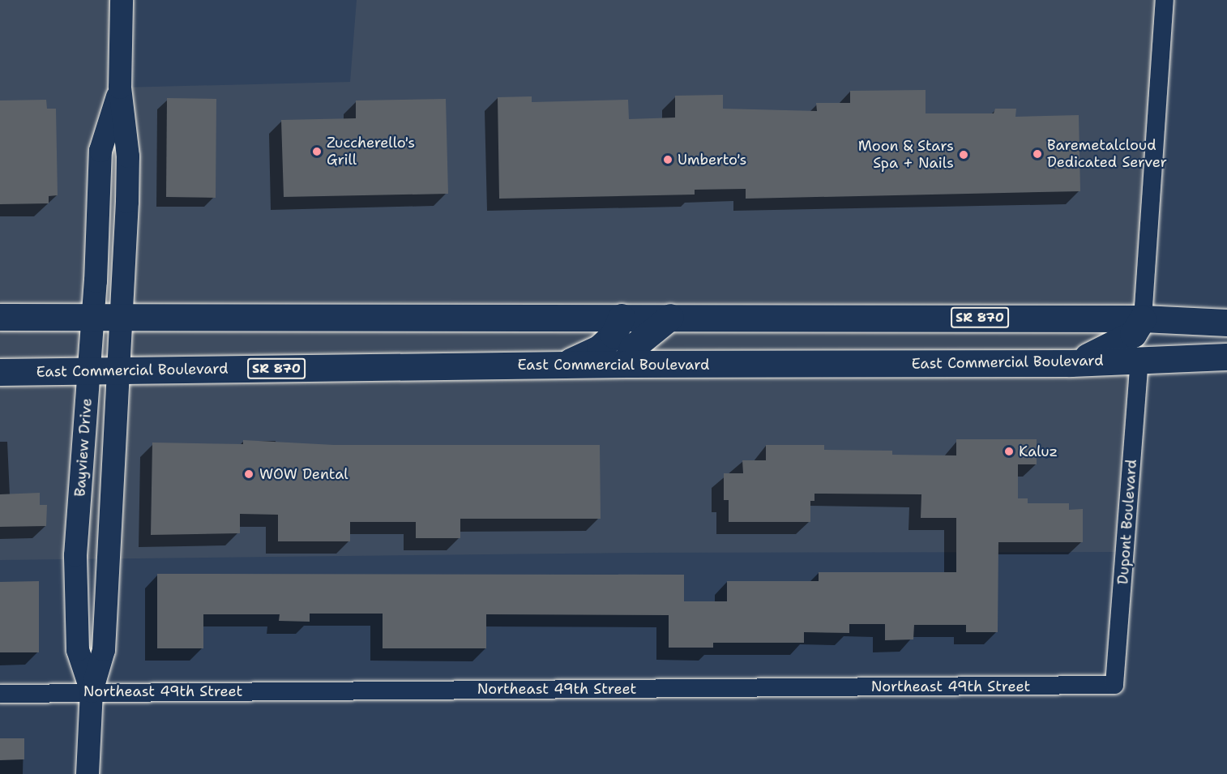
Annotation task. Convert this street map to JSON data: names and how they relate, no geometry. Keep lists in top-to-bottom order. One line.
{"streets":{"main road":["SR 870","East Commercial Boulevard"],"street":["Bayview Drive","Dupont Boulevard","Northeast 49th Street"]},"crossings":[["SR 870","Bayview Drive"],["East Commercial Boulevard","Bayview Drive"],["East Commercial Boulevard","Dupont Boulevard"],["Bayview Drive","Northeast 49th Street"],["Dupont Boulevard","Northeast 49th Street"]],"places":["Zuccherello's Grill","Baremetalcloud Dedicated Server","Moon & Stars Spa + Nails","Umberto's","Kaluz","WOW Dental"]}
